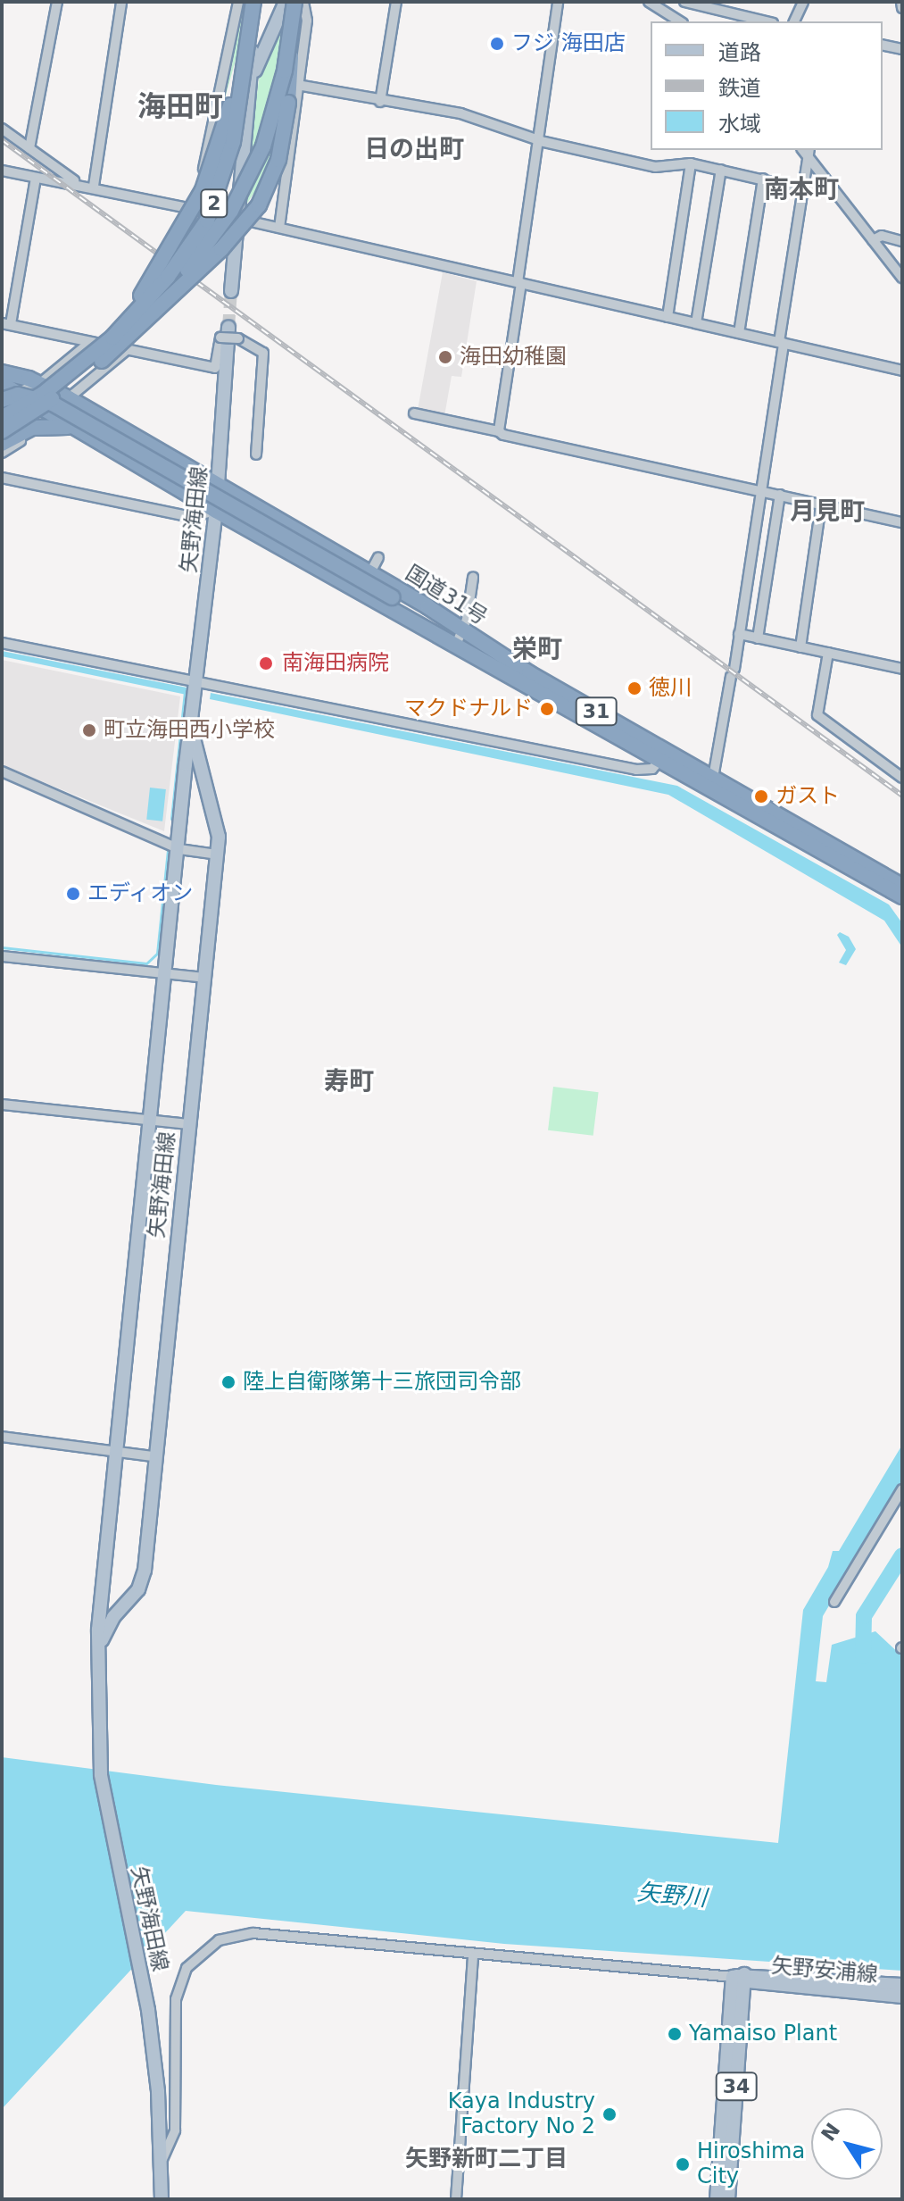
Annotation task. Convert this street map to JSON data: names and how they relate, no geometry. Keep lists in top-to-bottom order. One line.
{"streets":{"highway":["2","国道31号","31"],"main road":["矢野海田線","矢野安浦線","34"]},"crossings":[["矢野海田線","国道31号"],["矢野安浦線","34"]],"districts":["海田町","日の出町","南本町","月見町","栄町","寿町","矢野新町二丁目"],"water":["矢野川"],"places":["フジ 海田店","海田幼稚園","南海田病院","徳川","マクドナルド","町立海田西小学校","ガスト","エディオン","陸上自衛隊第十三旅団司令部","Yamaiso Plant","Kaya Industry Factory No 2","Hiroshima City"],"legend":["道路","鉄道","水域"],"north":"top left"}
